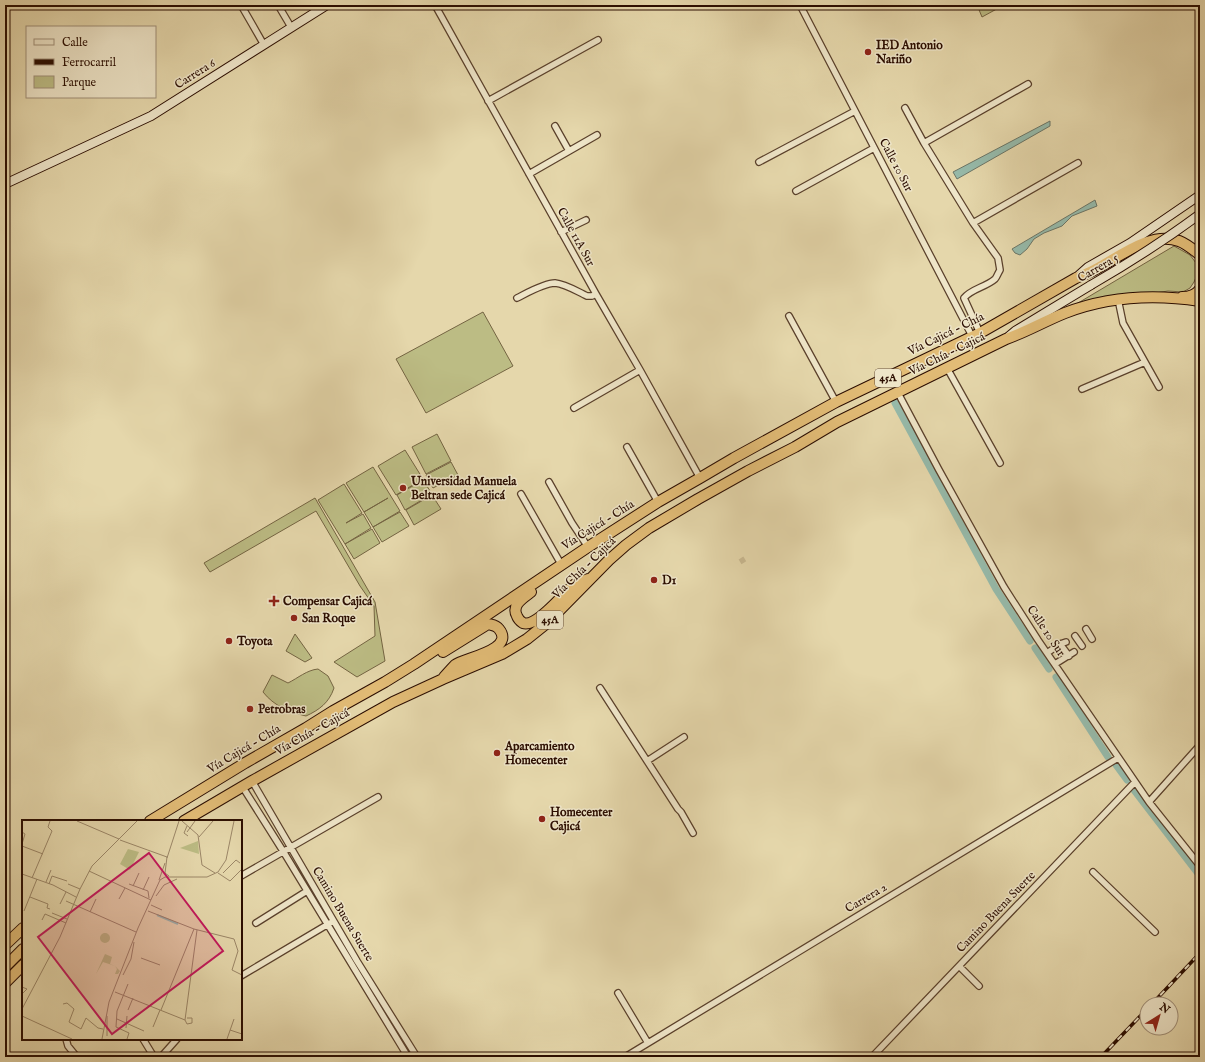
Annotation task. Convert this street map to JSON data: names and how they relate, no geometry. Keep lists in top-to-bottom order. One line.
{"streets":{"highway":["Vía Cajicá - Chía","Vía Chía - Cajicá","45A"],"main road":["Carrera 6","Carrera 5"],"street":["Calle 10 Sur","Calle 11A Sur","Carrera 2","Camino Buena Suerte"]},"crossings":[["Calle 10 Sur","Vía Cajicá - Chía"],["Calle 10 Sur","Vía Chía - Cajicá"],["Calle 10 Sur","Carrera 2"],["Calle 10 Sur","Camino Buena Suerte"],["Calle 11A Sur","Vía Cajicá - Chía"],["Carrera 5","Vía Cajicá - Chía"],["Carrera 5","Vía Chía - Cajicá"],["Carrera 5","45A"],["Vía Cajicá - Chía","45A"],["Vía Chía - Cajicá","45A"],["Vía Chía - Cajicá","Camino Buena Suerte"]],"places":{"other":["IED Antonio Nariño","Universidad Manuela Beltran sede Cajicá","D1","San Roque","Toyota","Petrobras","Aparcamiento Homecenter","Homecenter Cajicá"],"health":["Compensar Cajicá"]},"legend":["Calle","Ferrocarril","Parque"],"north":"top right"}
